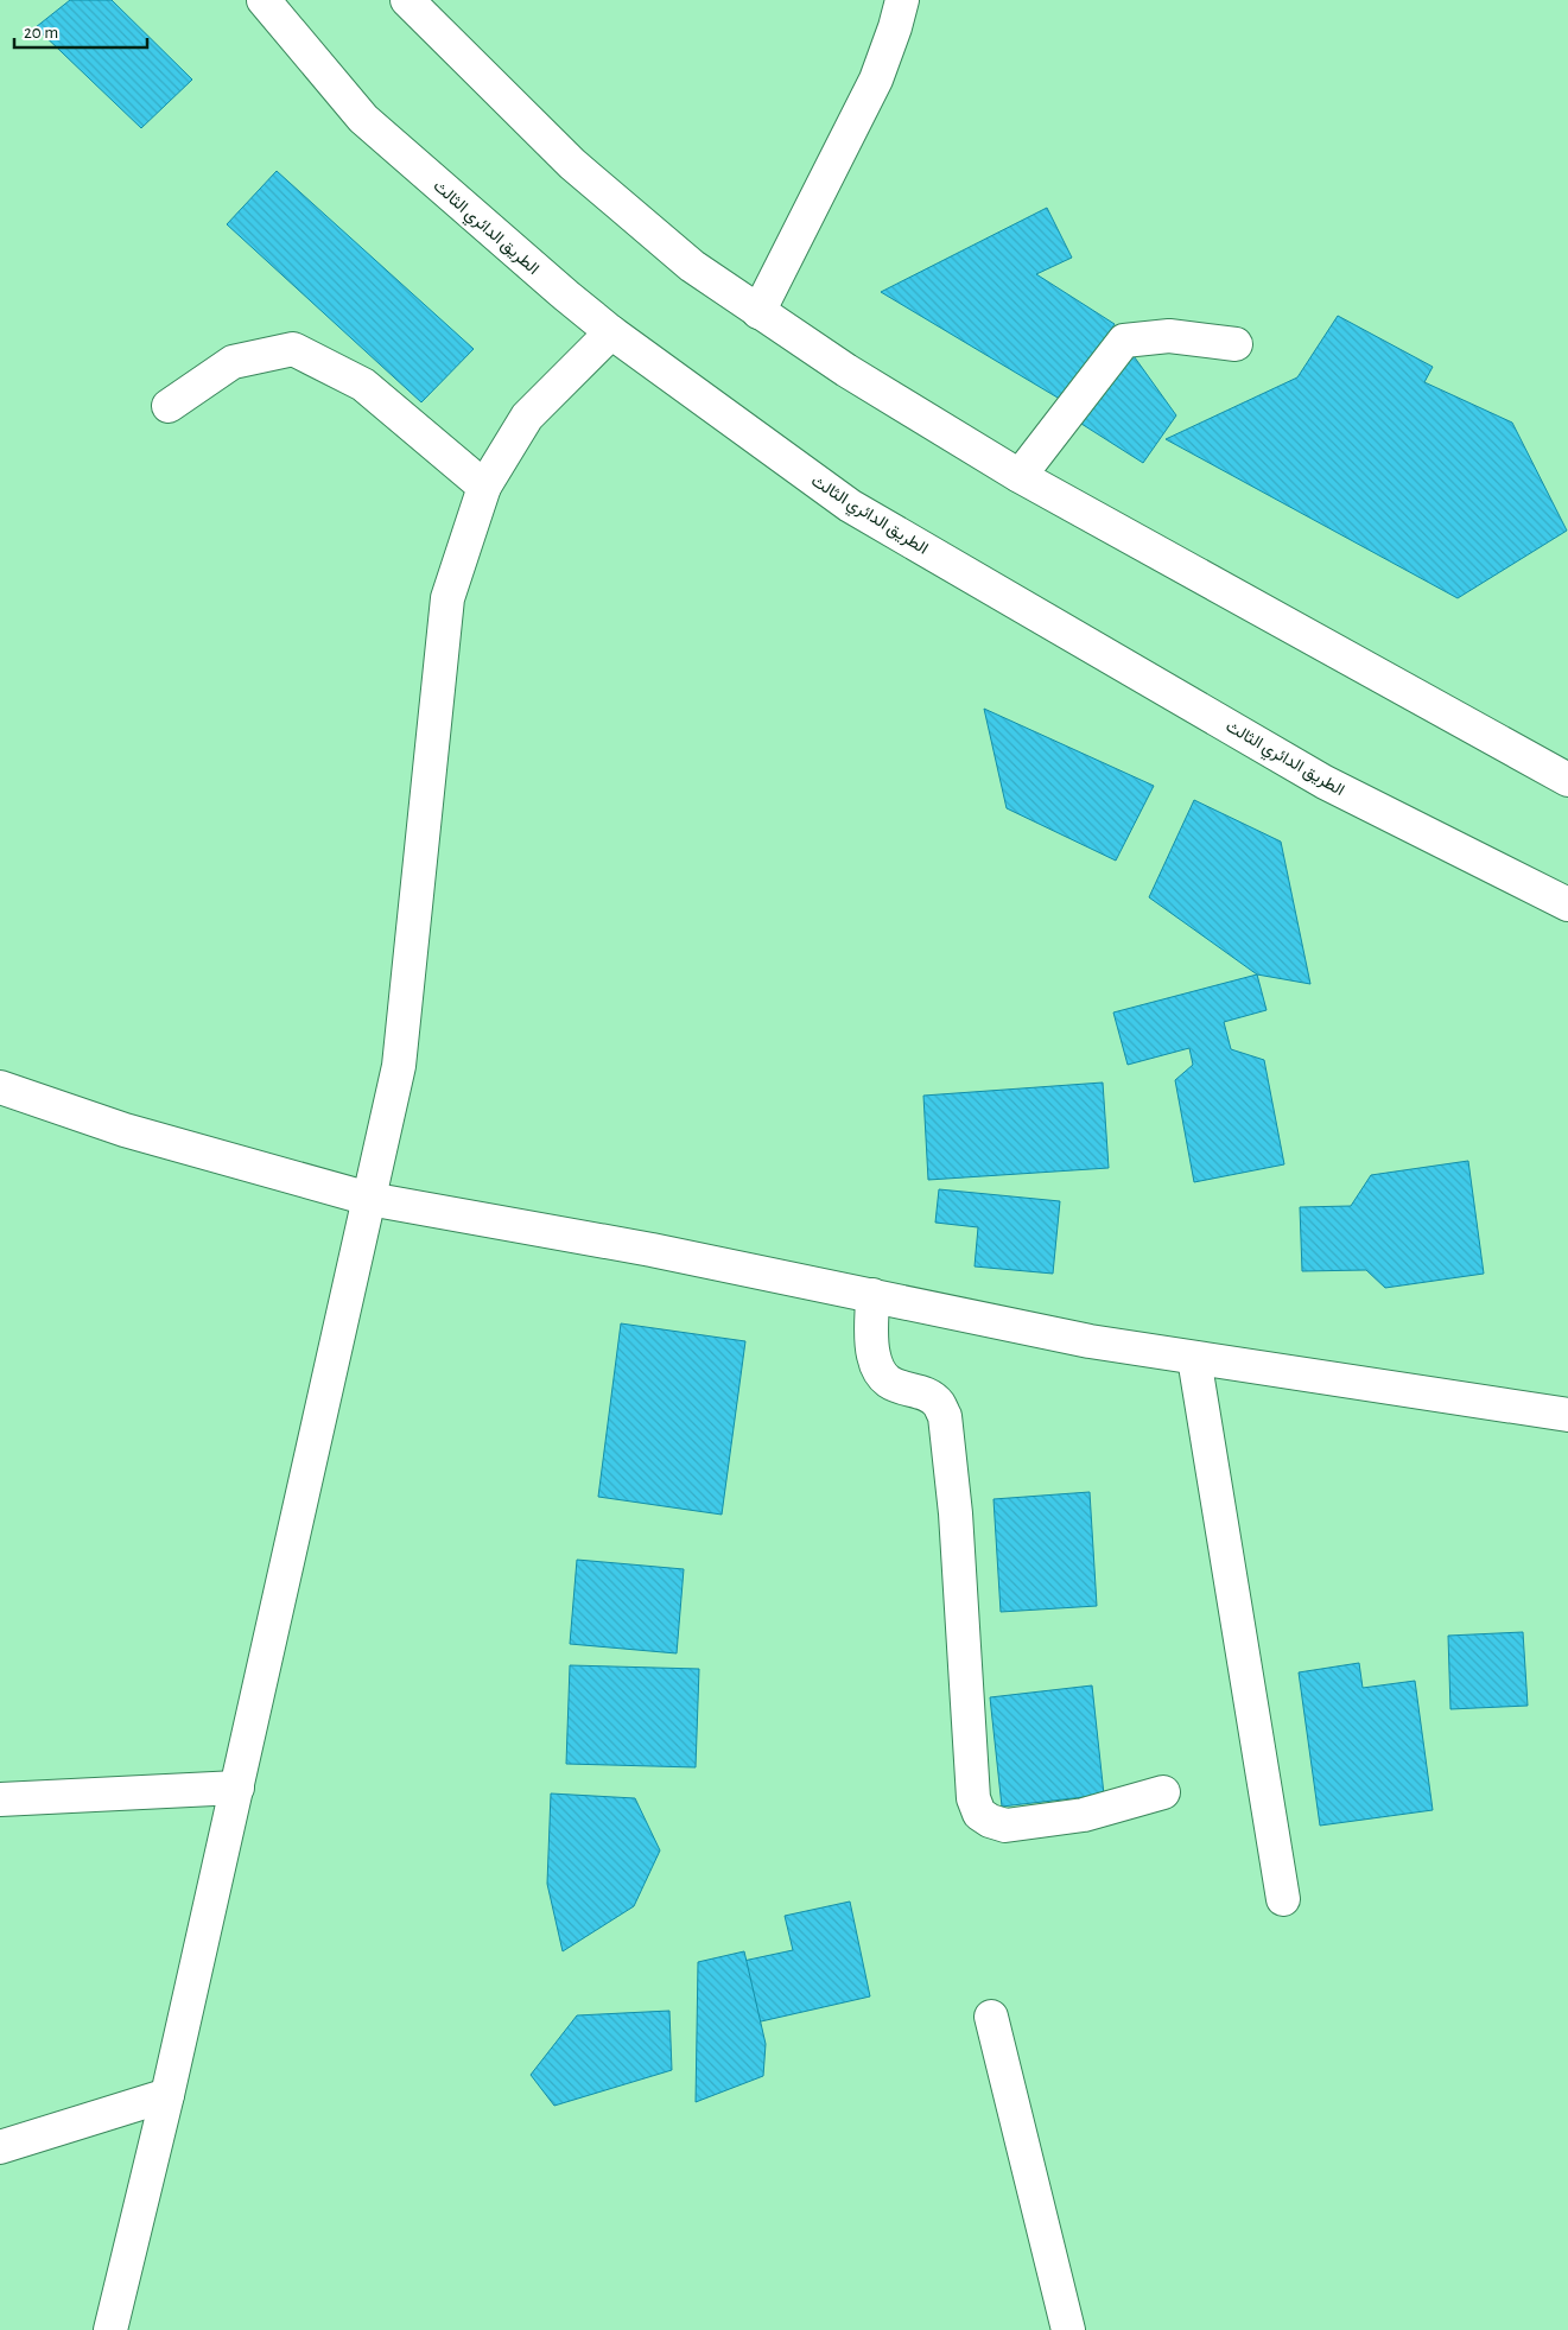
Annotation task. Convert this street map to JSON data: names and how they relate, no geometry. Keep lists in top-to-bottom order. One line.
{"streets":{"street":["الطريق الدائري الثالث"]},"scale_bar":"20 m"}
